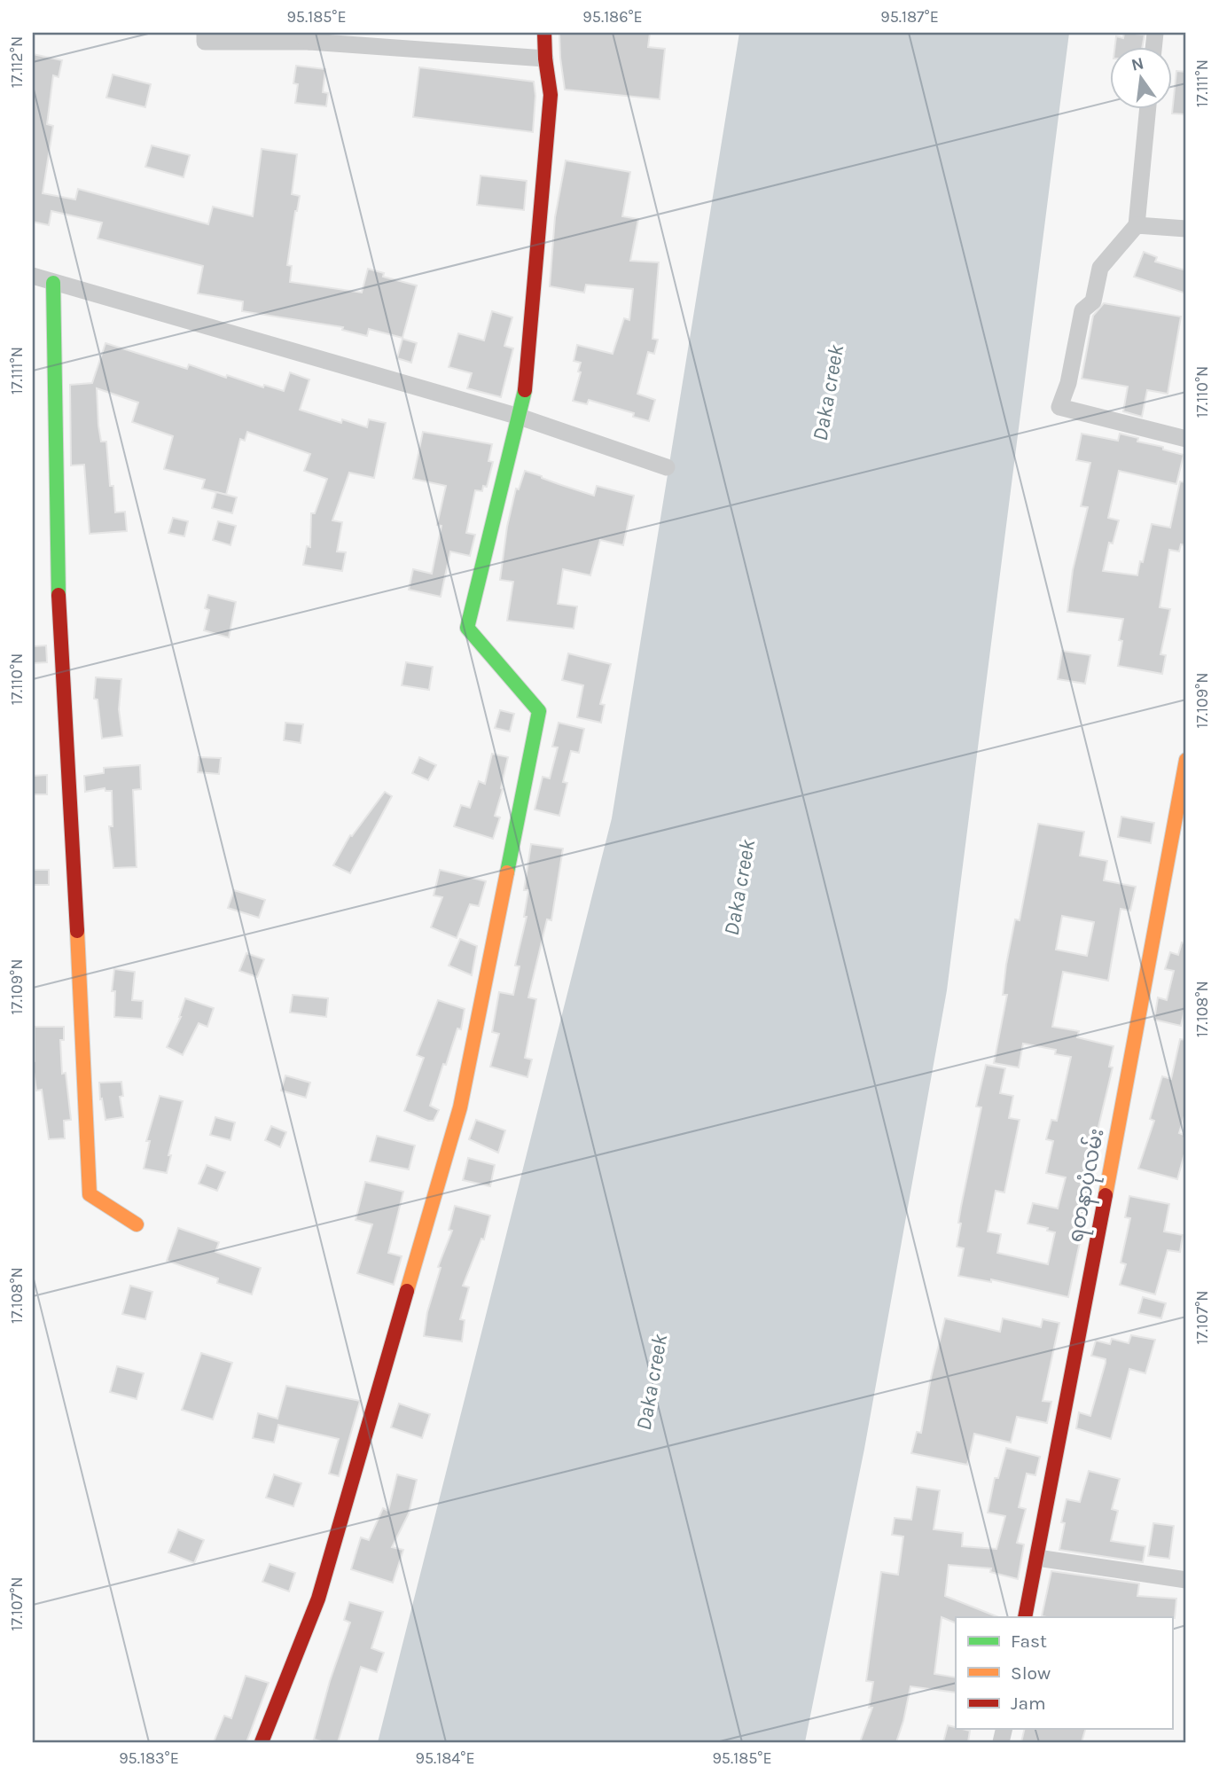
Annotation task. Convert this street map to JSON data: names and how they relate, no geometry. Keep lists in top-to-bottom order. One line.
{"streets":{"street":["ရတနာပုံလမ်း"]},"water":["Daka creek"],"legend":["Fast","Slow","Jam"],"north":"top","coordinates":["95.185°E","95.186°E","95.187°E","17.112°N","17.111°N","17.110°N","17.109°N","17.108°N","17.107°N","95.183°E","95.184°E"]}
